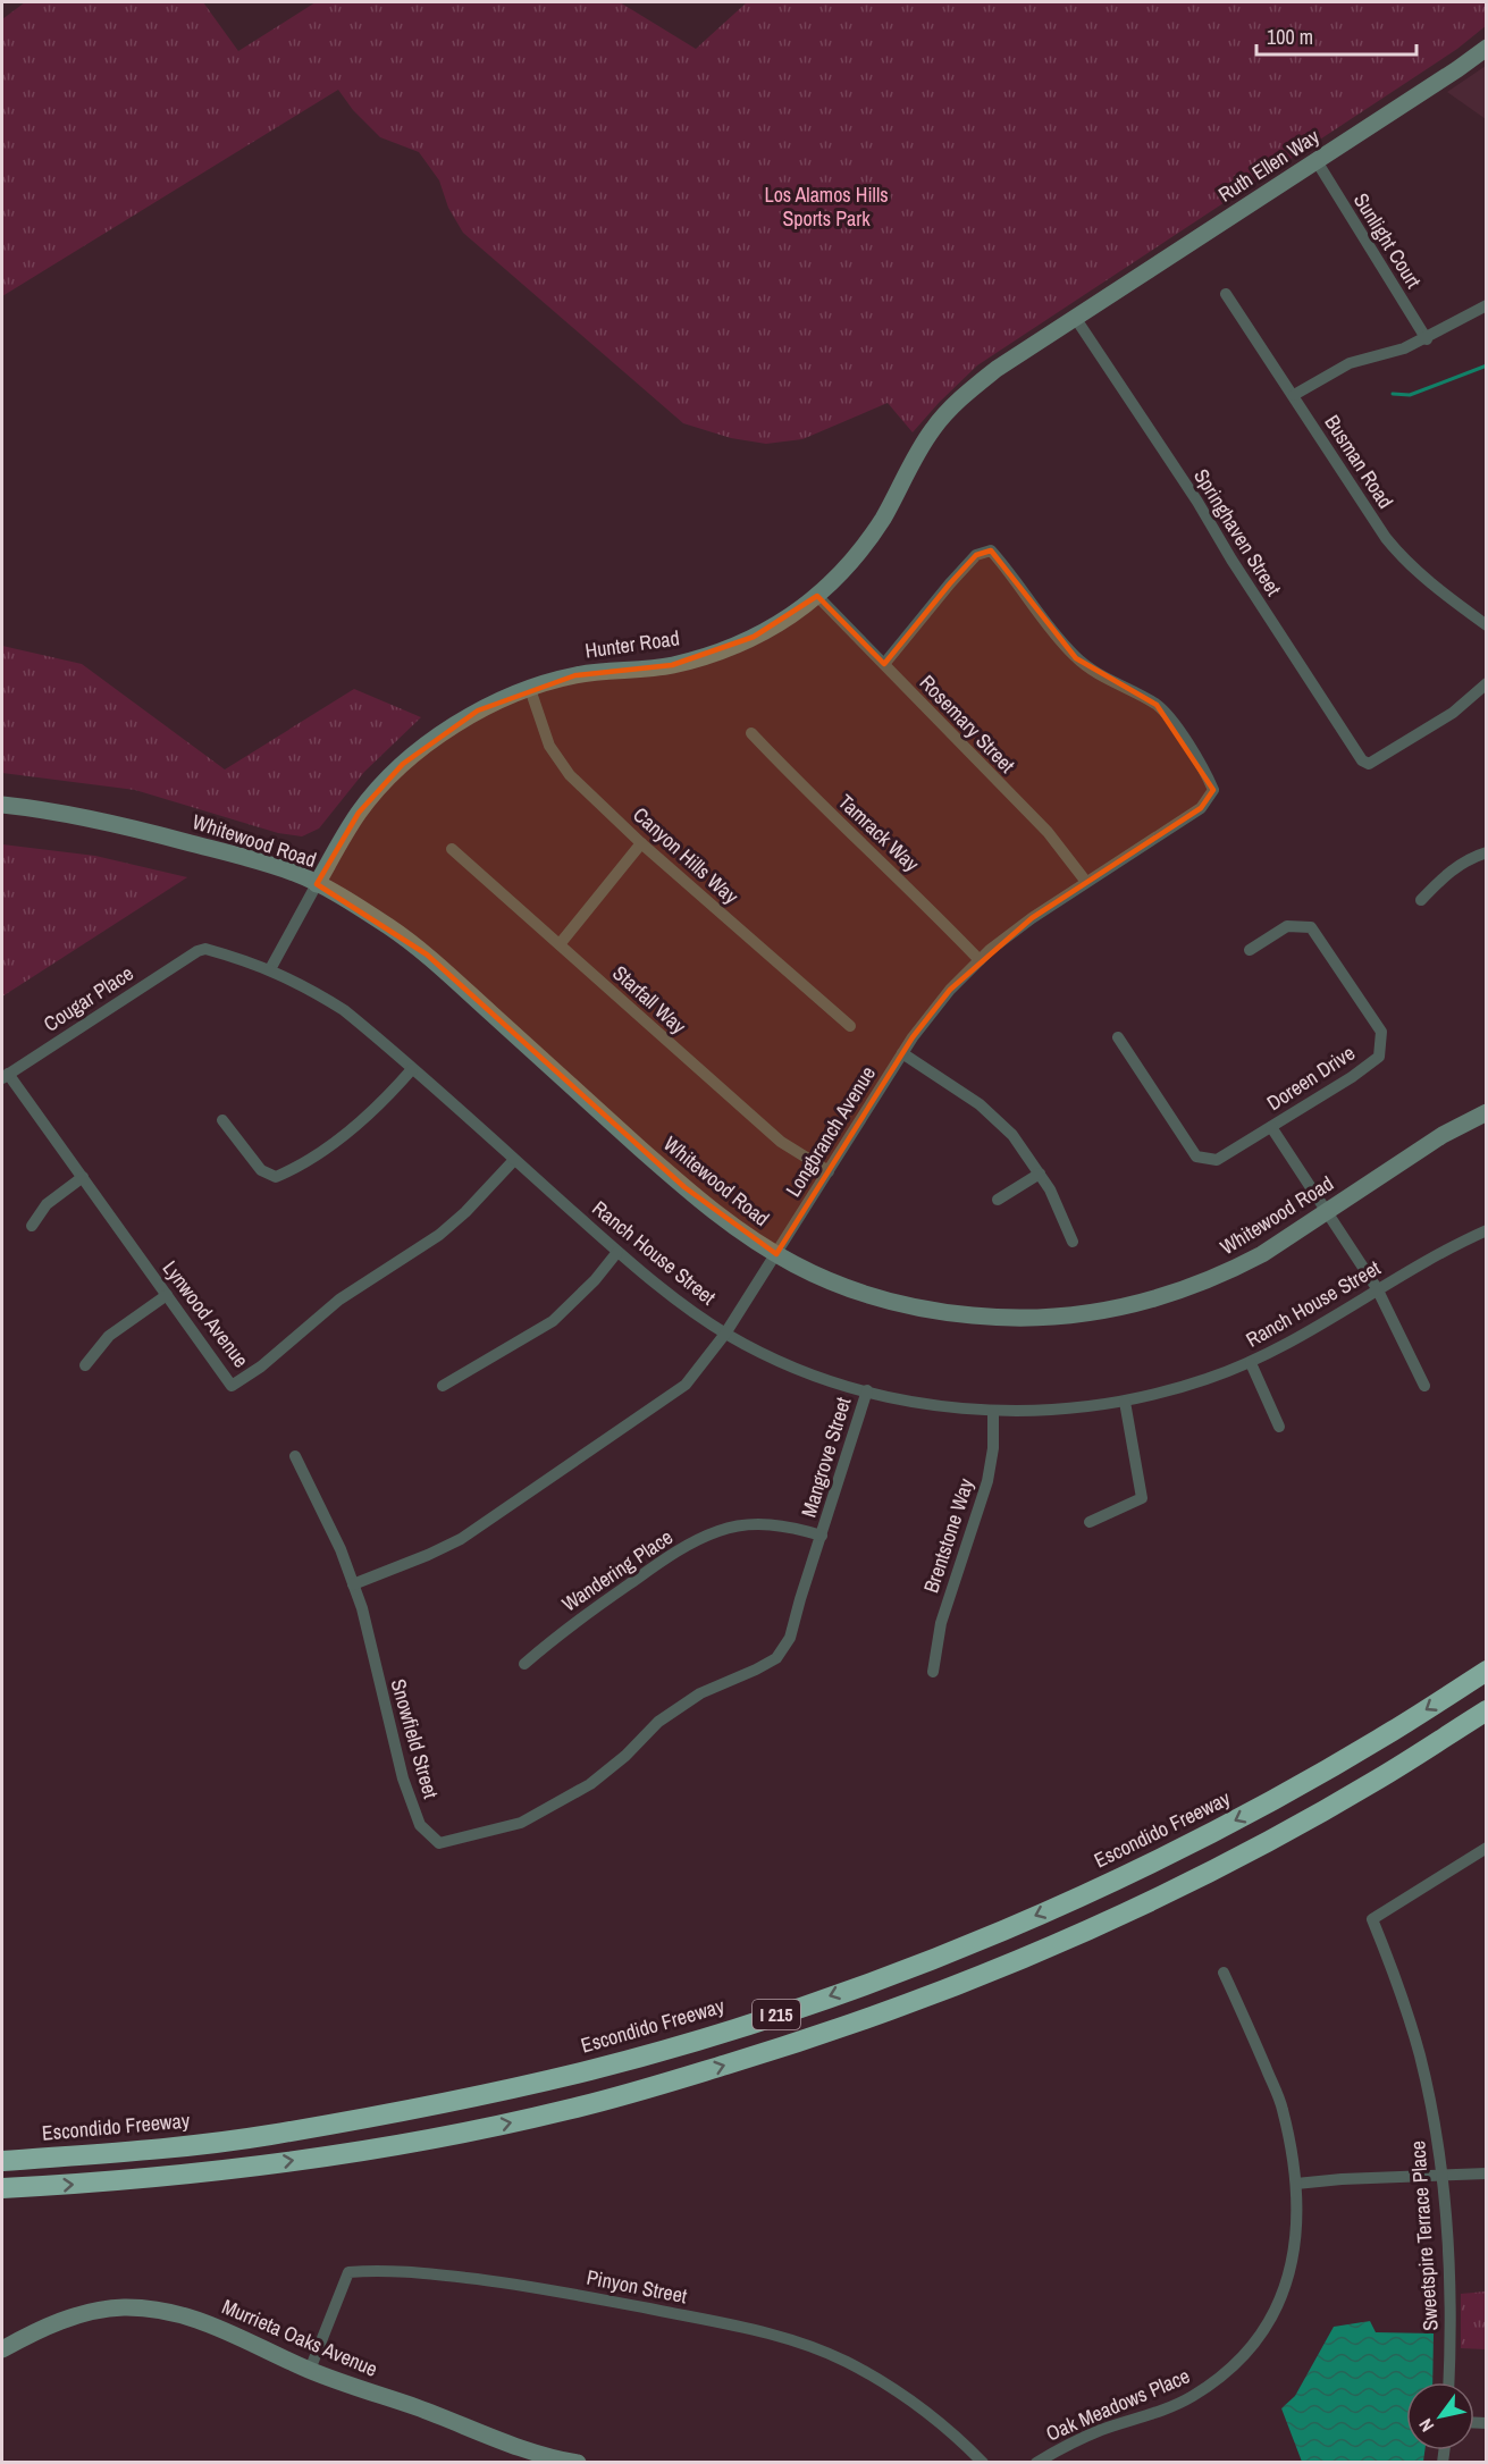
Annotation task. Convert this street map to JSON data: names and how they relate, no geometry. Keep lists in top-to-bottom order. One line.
{"streets":{"highway":["Escondido Freeway","I 215"],"street":["Ruth Ellen Way","Sunlight Court","Busman Road","Springhaven Street","Hunter Road","Rosemary Street","Tamrack Way","Whitewood Road","Canyon Hills Way","Cougar Place","Starfall Way","Doreen Drive","Longbranch Avenue","Ranch House Street","Lynwood Avenue","Mangrove Street","Brentstone Way","Wandering Place","Snowfield Street","Sweetspire Terrace Place","Pinyon Street","Murrieta Oaks Avenue","Oak Meadows Place"]},"crossings":[["Ruth Ellen Way","Sunlight Court"],["Ruth Ellen Way","Springhaven Street"],["Ruth Ellen Way","Hunter Road"],["Springhaven Street","Hunter Road"],["Hunter Road","Rosemary Street"],["Hunter Road","Whitewood Road"],["Hunter Road","Canyon Hills Way"],["Hunter Road","Ranch House Street"],["Rosemary Street","Longbranch Avenue"],["Tamrack Way","Longbranch Avenue"],["Whitewood Road","Longbranch Avenue"],["Cougar Place","Ranch House Street"],["Cougar Place","Lynwood Avenue"],["Starfall Way","Longbranch Avenue"],["Longbranch Avenue","Ranch House Street"],["Longbranch Avenue","Snowfield Street"],["Ranch House Street","Lynwood Avenue"],["Ranch House Street","Mangrove Street"],["Ranch House Street","Brentstone Way"],["Mangrove Street","Wandering Place"],["Mangrove Street","Snowfield Street"],["Wandering Place","Snowfield Street"],["Pinyon Street","Murrieta Oaks Avenue"]],"parks":["Los Alamos Hills Sports Park"],"scale_bar":"100 m","north":"bottom left"}
